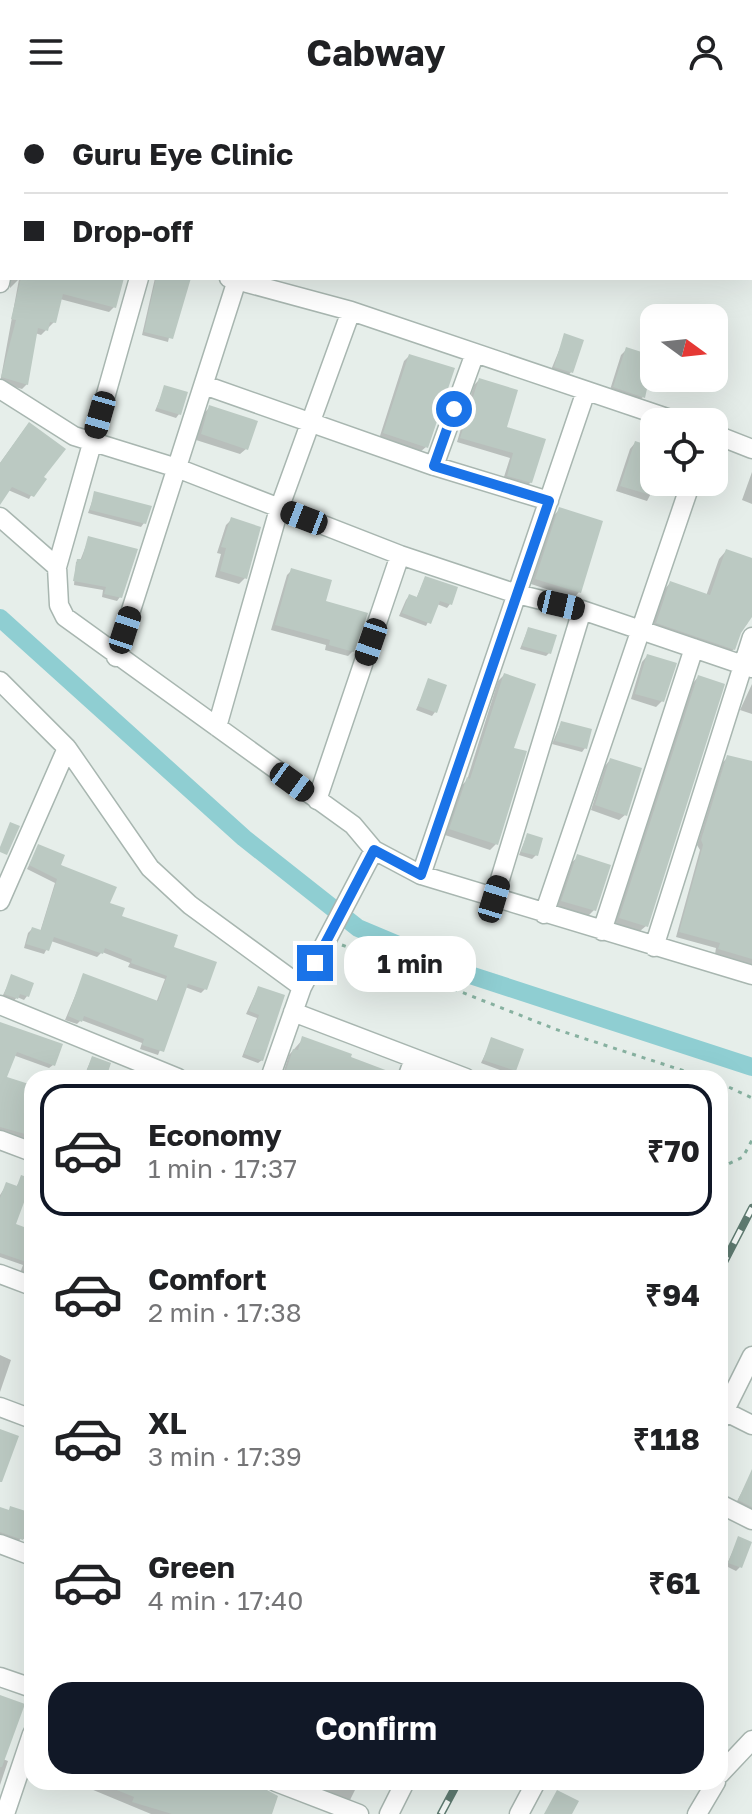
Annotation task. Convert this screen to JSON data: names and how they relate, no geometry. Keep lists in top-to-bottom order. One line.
{"north":"right","page":{"header":"Cabway","banner":["Guru Eye Clinic","Drop-off"],"bubble":"1 min","list":[{"name":"Economy","note":"1 min · 17:37","value":"₹70"},{"name":"Comfort","note":"2 min · 17:38","value":"₹94"},{"name":"XL","note":"3 min · 17:39","value":"₹118"},{"name":"Green","note":"4 min · 17:40","value":"₹61"}],"buttons":"Confirm"}}
